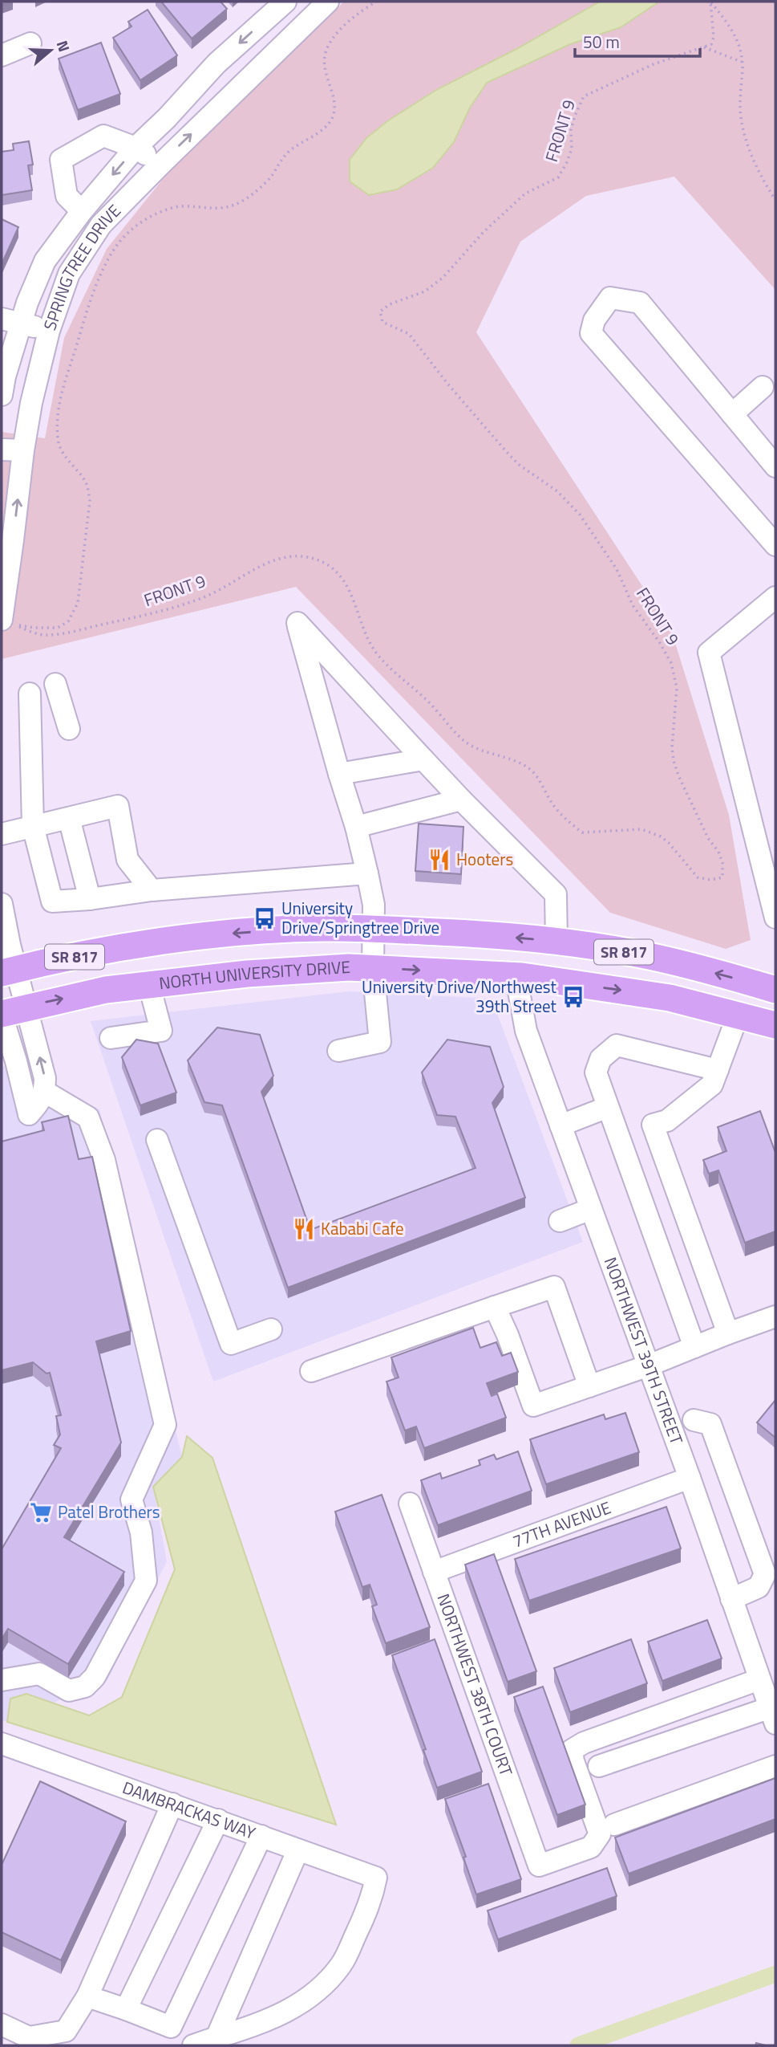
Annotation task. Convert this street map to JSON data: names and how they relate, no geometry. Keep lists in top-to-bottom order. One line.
{"streets":{"main road":["SR 817","NORTH UNIVERSITY DRIVE"],"street":["SPRINGTREE DRIVE","NORTHWEST 39TH STREET","77TH AVENUE","NORTHWEST 38TH COURT","DAMBRACKAS WAY"],"path":["FRONT 9"]},"crossings":[["FRONT 9","SPRINGTREE DRIVE"],["NORTH UNIVERSITY DRIVE","NORTHWEST 39TH STREET"],["NORTHWEST 39TH STREET","77TH AVENUE"],["77TH AVENUE","NORTHWEST 38TH COURT"]],"places":{"restaurant":["Hooters","Kababi Cafe"],"bus stop":["University Drive/Springtree Drive","University Drive/Northwest 39th Street"],"supermarket":["Patel Brothers"]},"scale_bar":"50 m","north":"right"}
